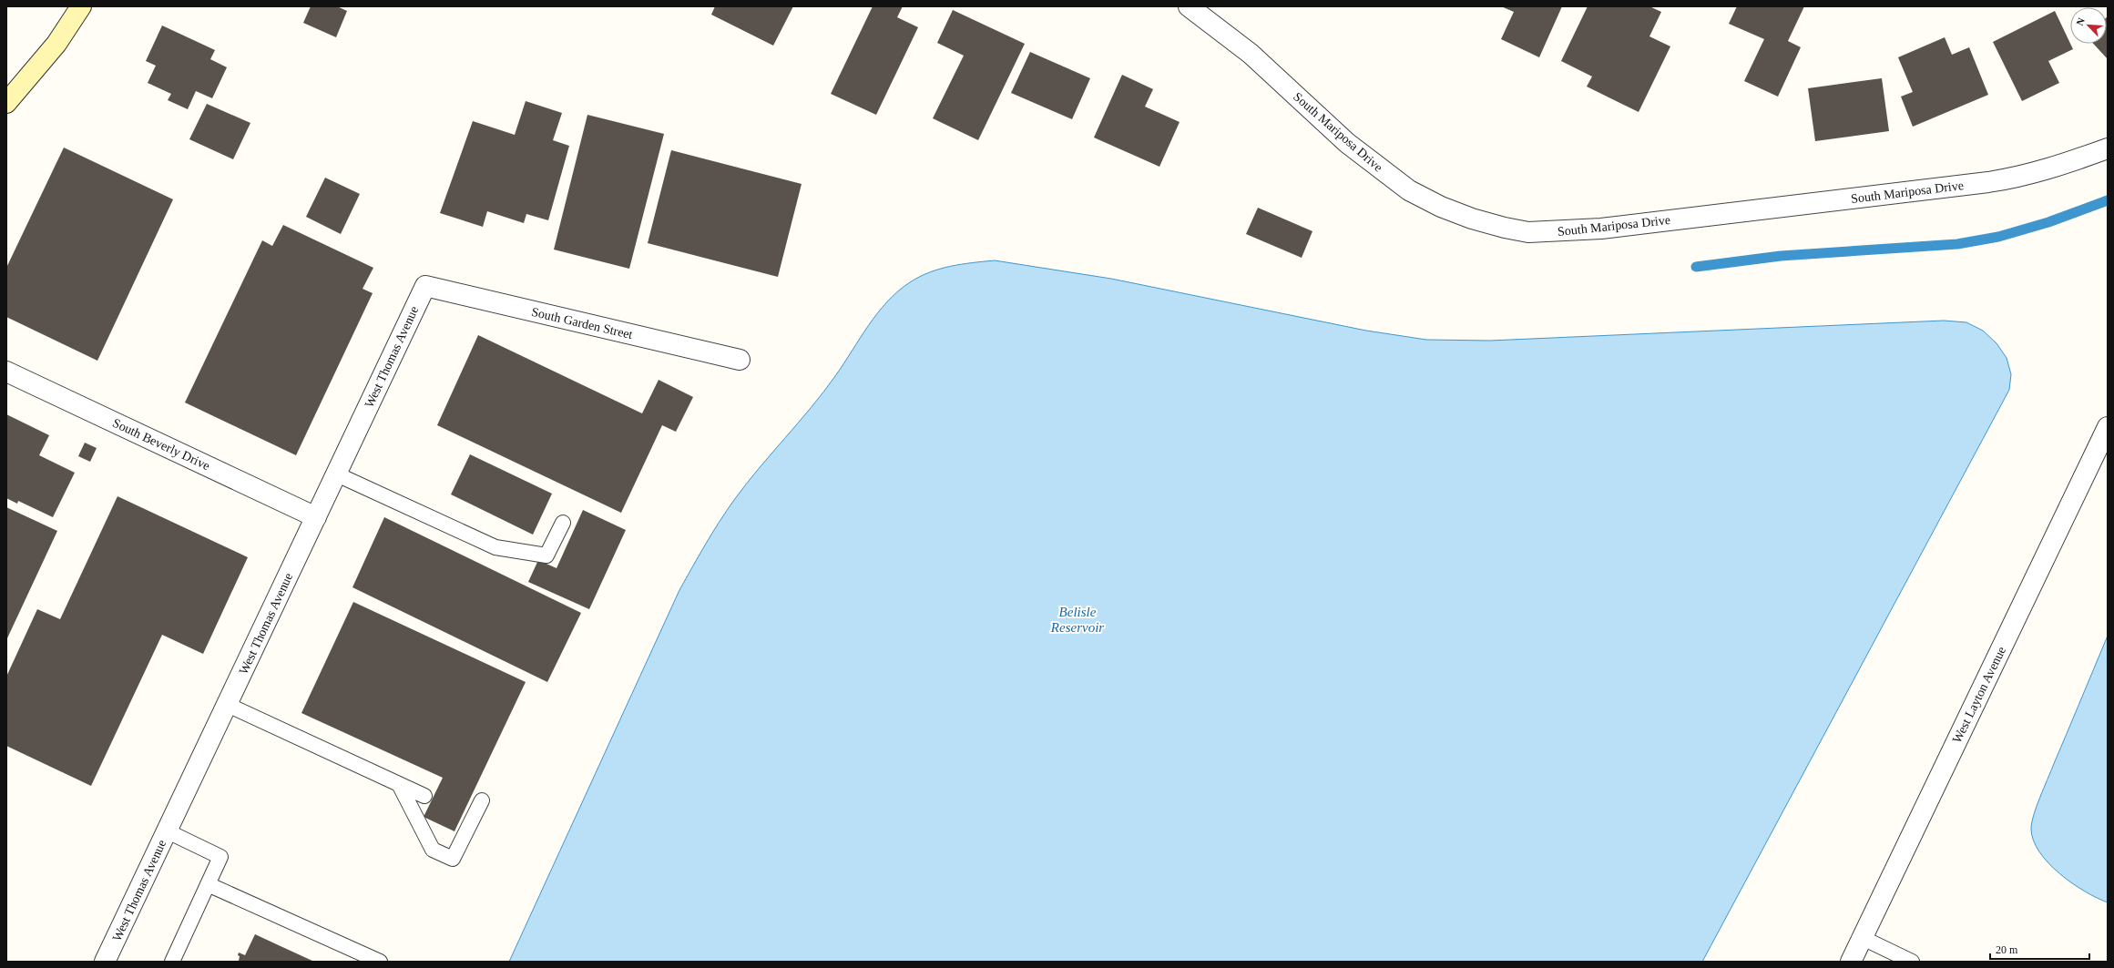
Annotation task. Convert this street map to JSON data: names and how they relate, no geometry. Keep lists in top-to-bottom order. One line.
{"streets":{"street":["South Mariposa Drive","South Garden Street","West Thomas Avenue","South Beverly Drive","West Layton Avenue"]},"crossings":[["South Garden Street","West Thomas Avenue"],["West Thomas Avenue","South Beverly Drive"]],"water":["Belisle Reservoir"],"scale_bar":"20 m","north":"top left"}
